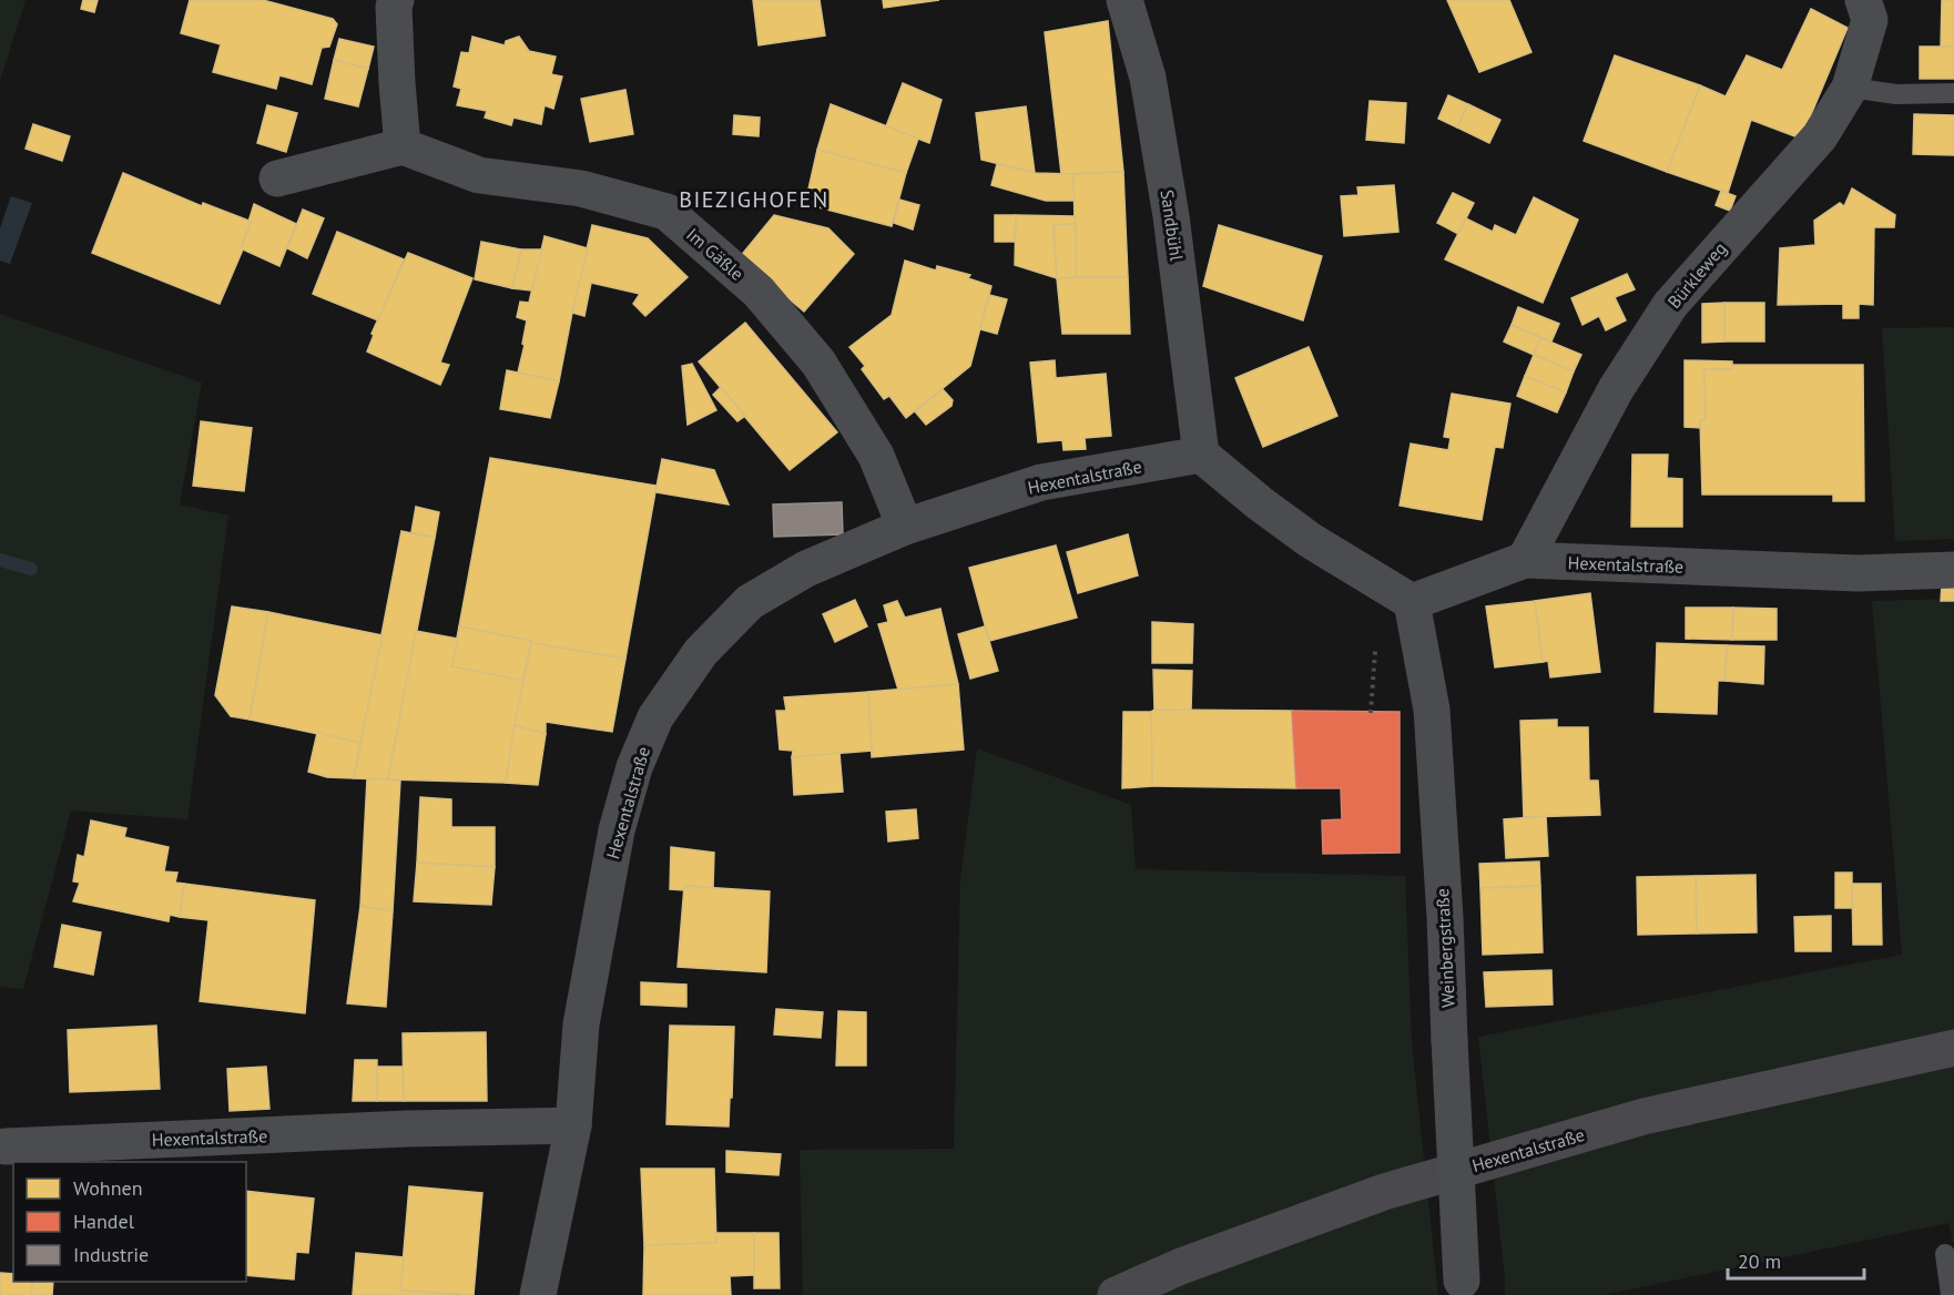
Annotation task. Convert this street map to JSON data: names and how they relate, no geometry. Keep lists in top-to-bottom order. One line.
{"streets":{"main road":["Hexentalstraße"],"street":["Sandbühl","Im Gäßle","Bürkleweg","Weinbergstraße"]},"crossings":[["Sandbühl","Hexentalstraße"],["Im Gäßle","Hexentalstraße"],["Bürkleweg","Hexentalstraße"],["Hexentalstraße","Weinbergstraße"]],"districts":["BIEZIGHOFEN"],"legend":["Wohnen","Handel","Industrie"],"scale_bar":"20 m"}
